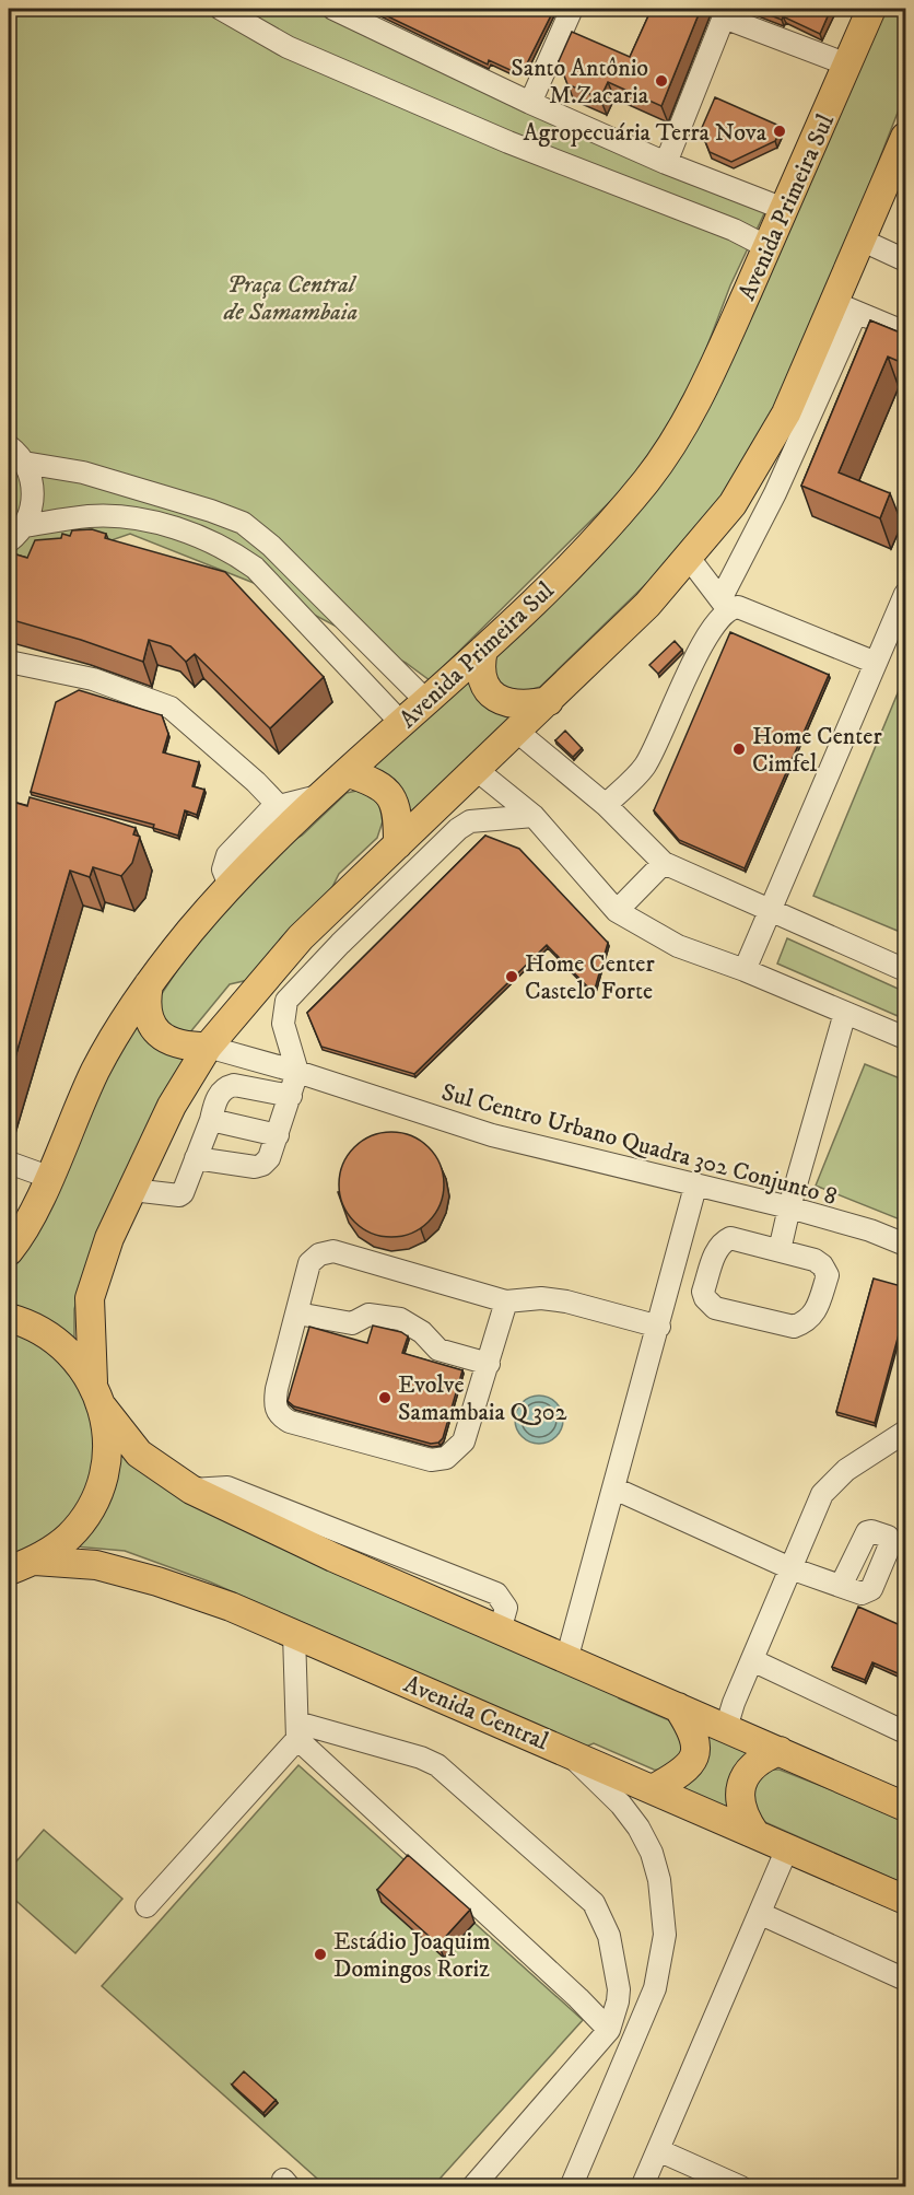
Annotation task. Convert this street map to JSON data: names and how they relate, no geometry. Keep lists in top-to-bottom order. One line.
{"streets":{"main road":["Avenida Primeira Sul","Avenida Central"],"street":["Sul Centro Urbano Quadra 302 Conjunto 8"]},"parks":["Praça Central de Samambaia"],"places":["Santo Antônio M.Zacaria","Agropecuária Terra Nova","Home Center Cimfel","Home Center Castelo Forte","Evolve Samambaia Q 302","Estádio Joaquim Domingos Roriz"]}
